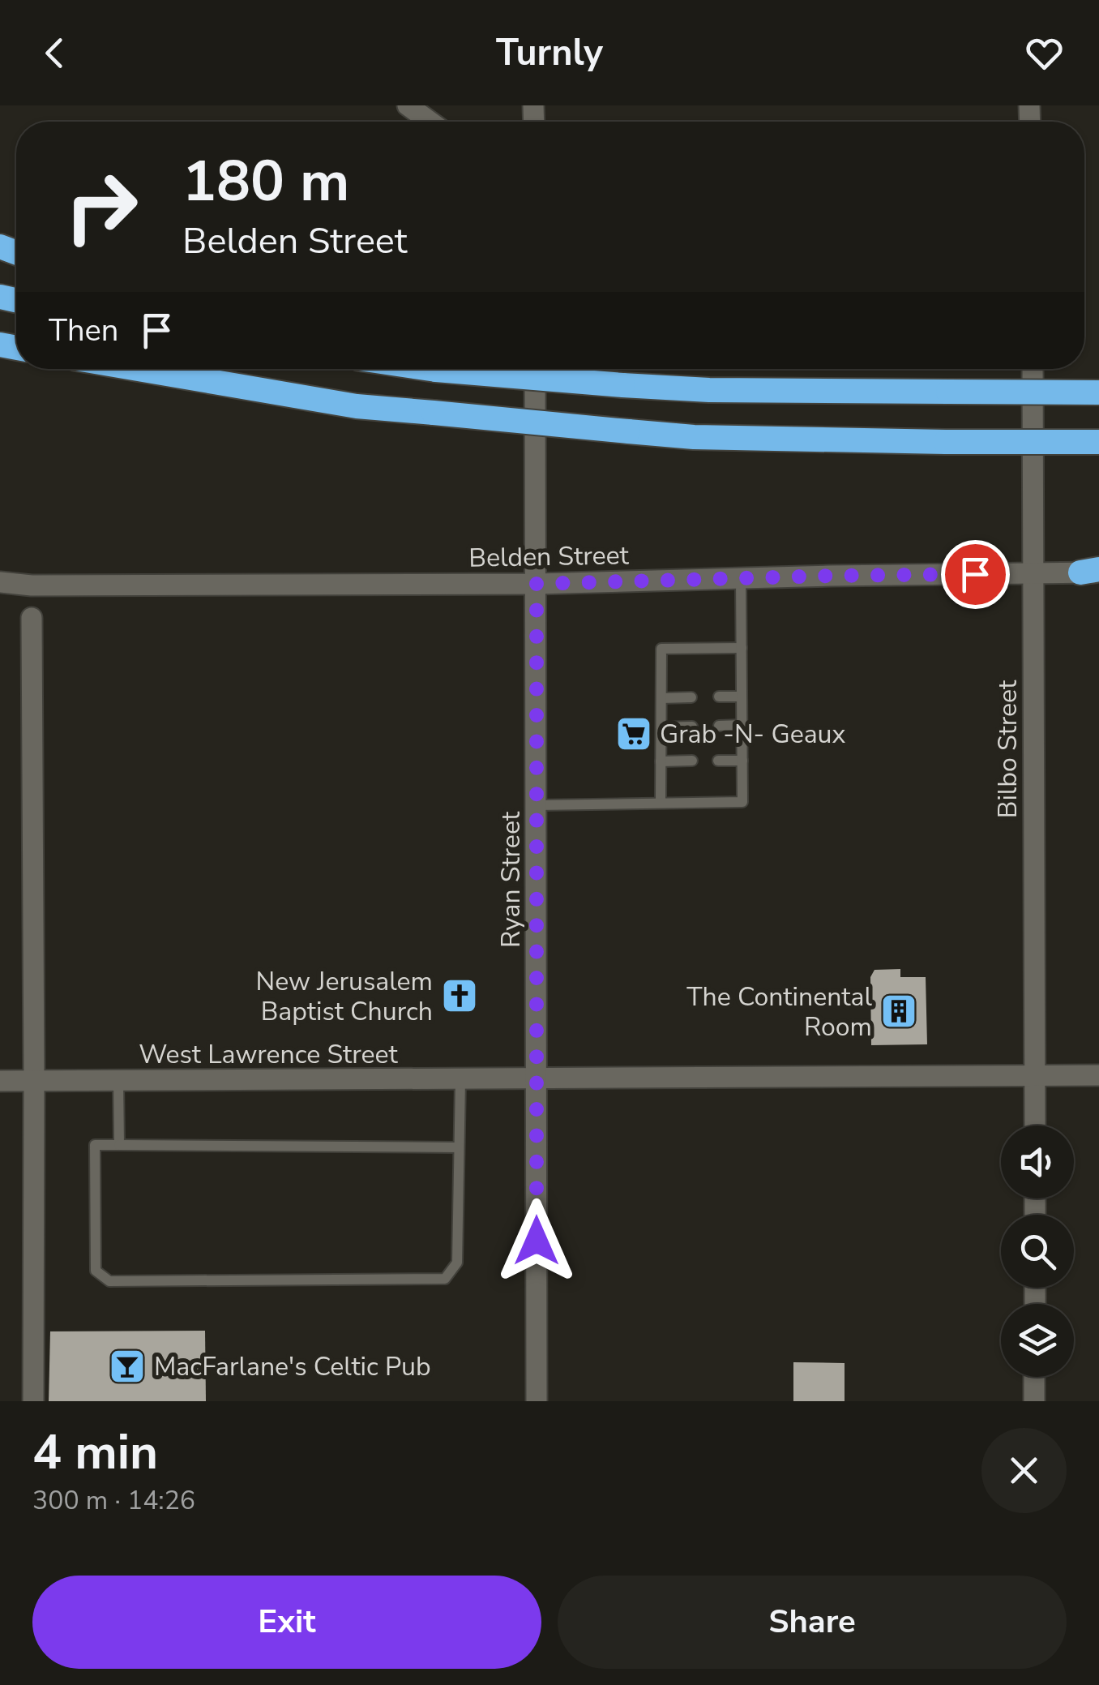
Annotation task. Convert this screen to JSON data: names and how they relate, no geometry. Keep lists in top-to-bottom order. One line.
{"streets":{"street":["Belden Street","Bilbo Street","Ryan Street","West Lawrence Street"]},"crossings":[["Belden Street","Bilbo Street"],["Belden Street","Ryan Street"],["Bilbo Street","West Lawrence Street"],["Ryan Street","West Lawrence Street"]],"places":{"supermarket":["Grab -N- Geaux"],"church":["New Jerusalem Baptist Church"],"building":["The Continental Room"],"bar":["MacFarlane's Celtic Pub"]},"page":{"header":"Turnly","turn":["180 m","Belden Street"],"then":"Then","heading":["4 min","300 m · 14:26"],"buttons":["Exit","Share"]}}
